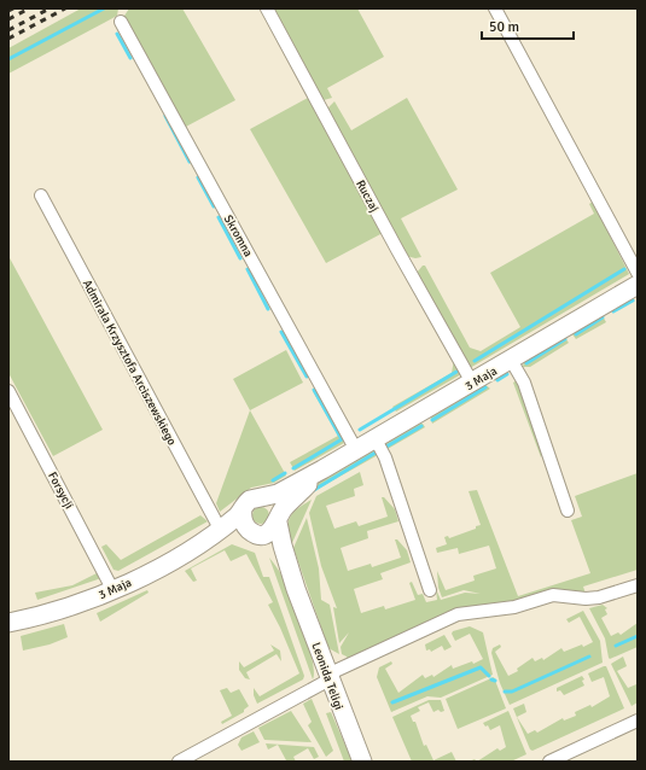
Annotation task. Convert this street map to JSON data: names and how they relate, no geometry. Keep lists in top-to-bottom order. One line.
{"streets":{"street":["Ruczaj","Skromna","Admirała Krzysztofa Arciszewskiego","3 Maja","Forsycji","Leonida Teligi"]},"crossings":[["Ruczaj","3 Maja"],["Skromna","3 Maja"],["Admirała Krzysztofa Arciszewskiego","3 Maja"],["3 Maja","Forsycji"],["3 Maja","Leonida Teligi"]],"scale_bar":"50 m"}
